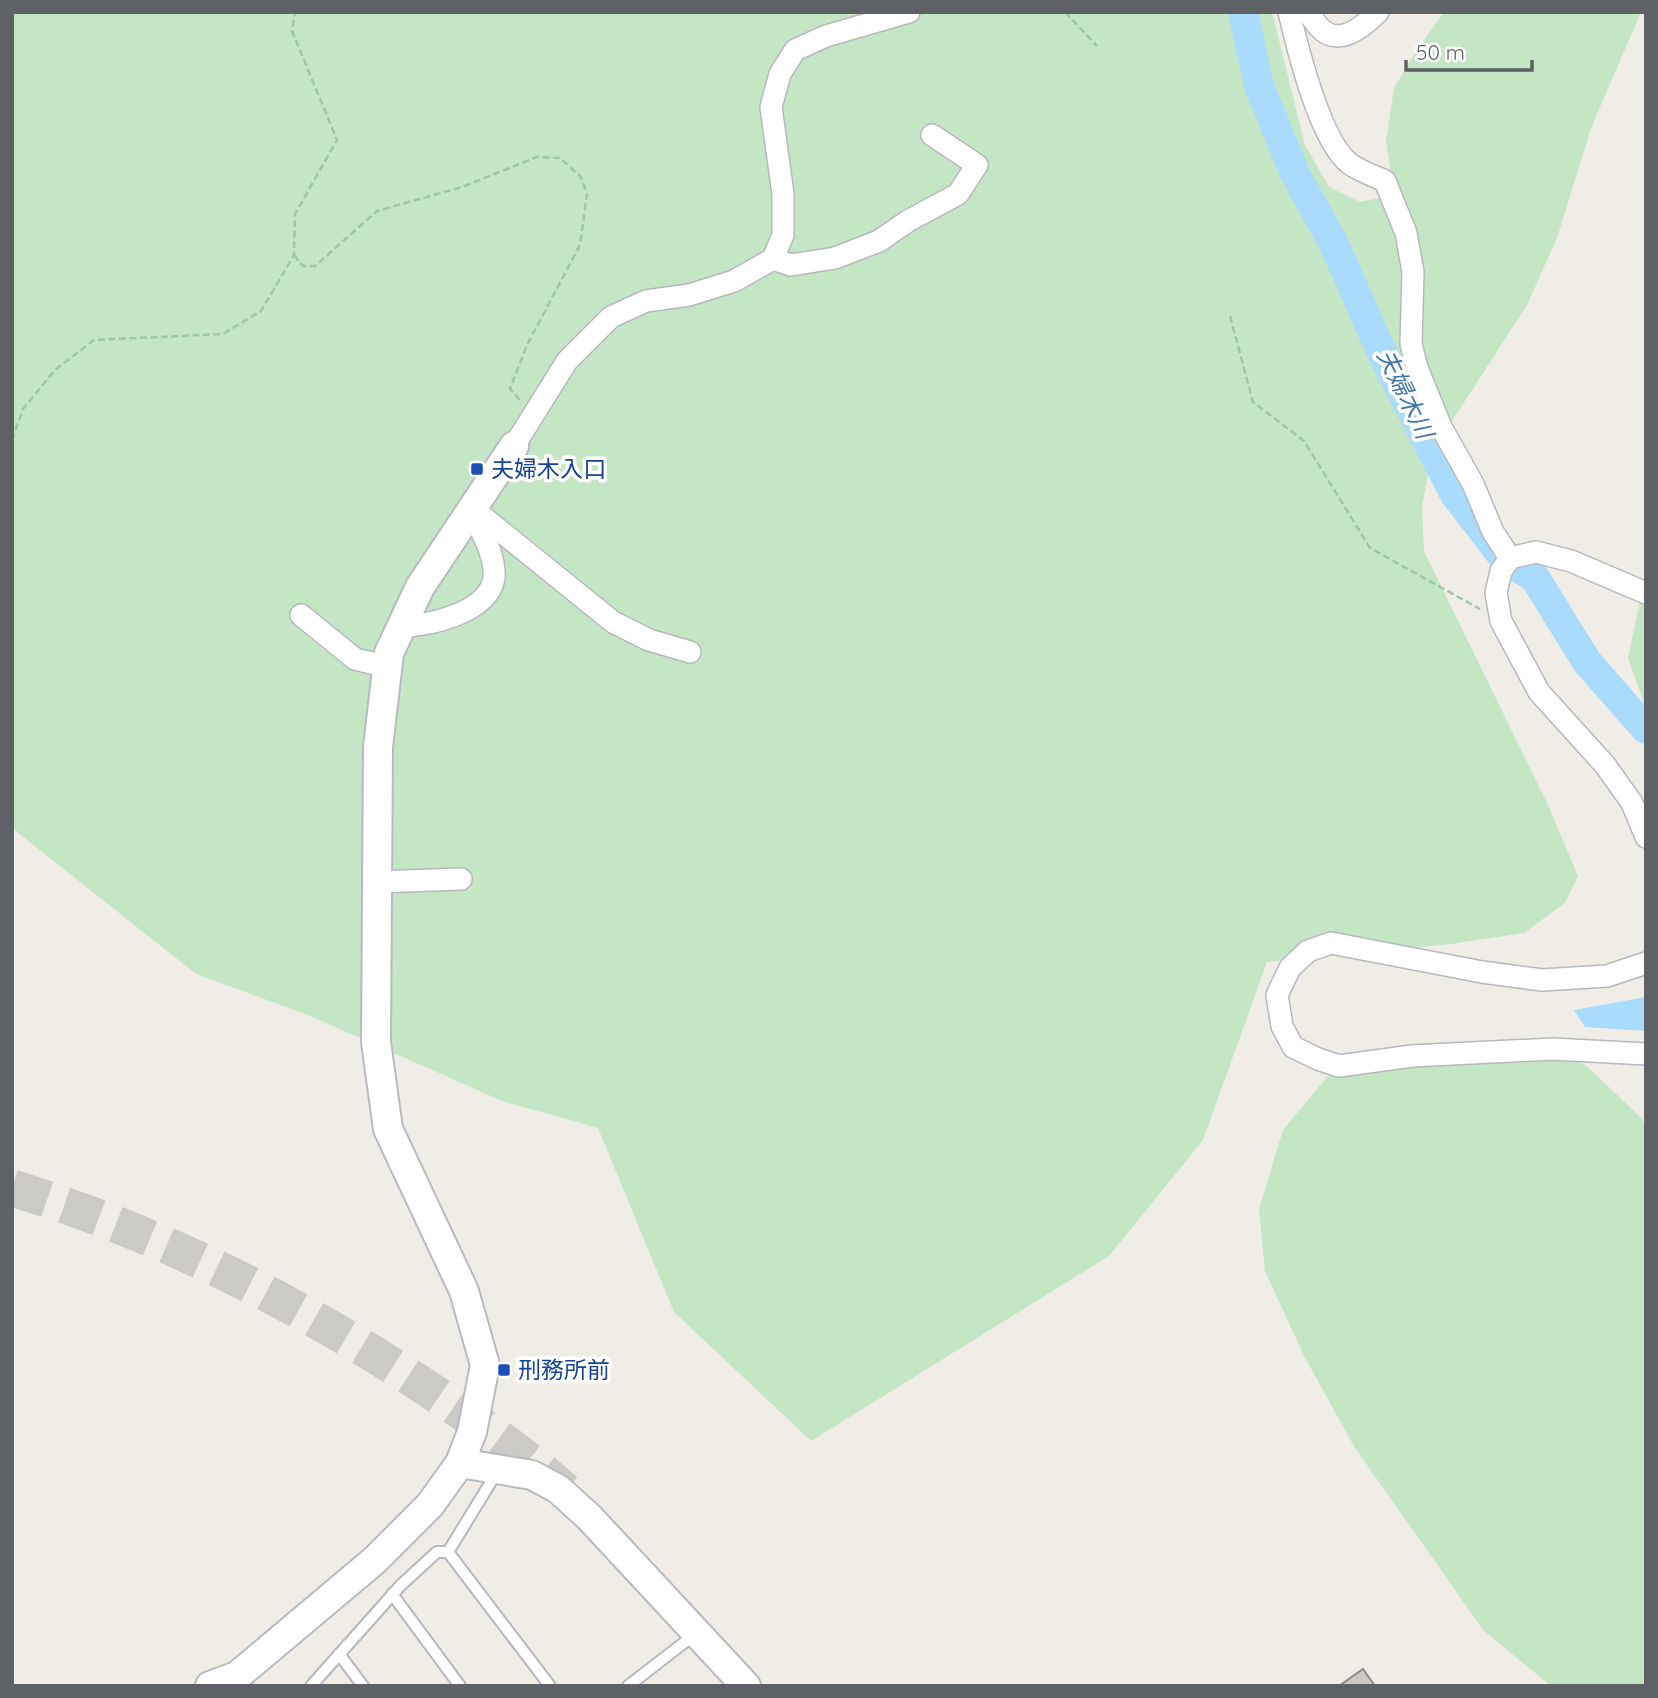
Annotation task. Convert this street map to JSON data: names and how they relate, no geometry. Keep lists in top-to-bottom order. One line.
{"water":["夫婦木川"],"places":{"transit":["夫婦木入口","刑務所前"]},"scale_bar":"50 m"}
